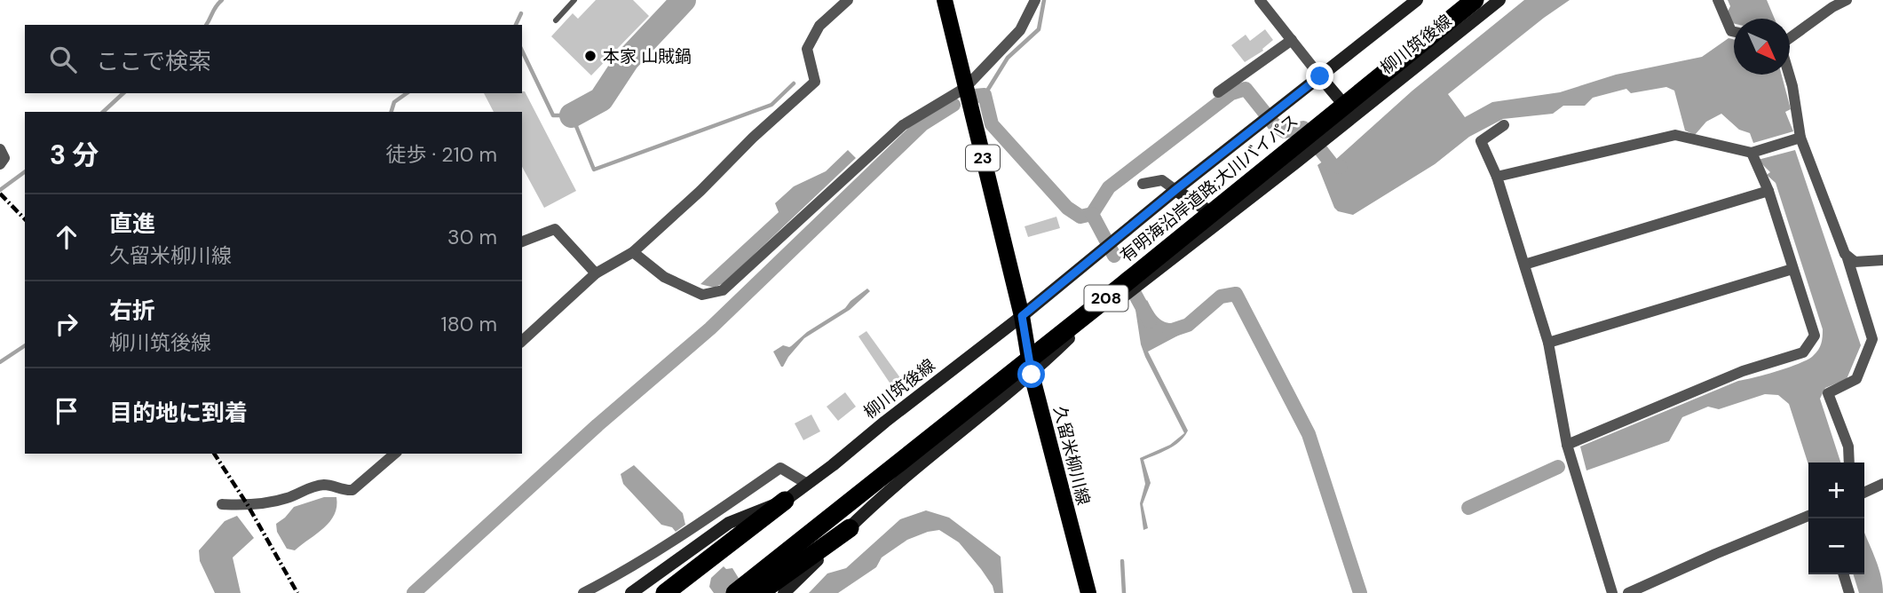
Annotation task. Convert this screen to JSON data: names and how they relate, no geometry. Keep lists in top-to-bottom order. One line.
{"streets":{"highway":["有明海沿岸道路;大川バイパス","208"],"main road":["柳川筑後線","23","久留米柳川線"]},"crossings":[["柳川筑後線","久留米柳川線"]],"places":["本家 山賊鍋"],"north":"bottom right","page":{"search":"ここで検索","heading":["3 分","徒歩 · 210 m"],"list":[["直進","久留米柳川線","30 m"],["右折","柳川筑後線","180 m"],"目的地に到着"],"map_buttons":["+","−"]}}
